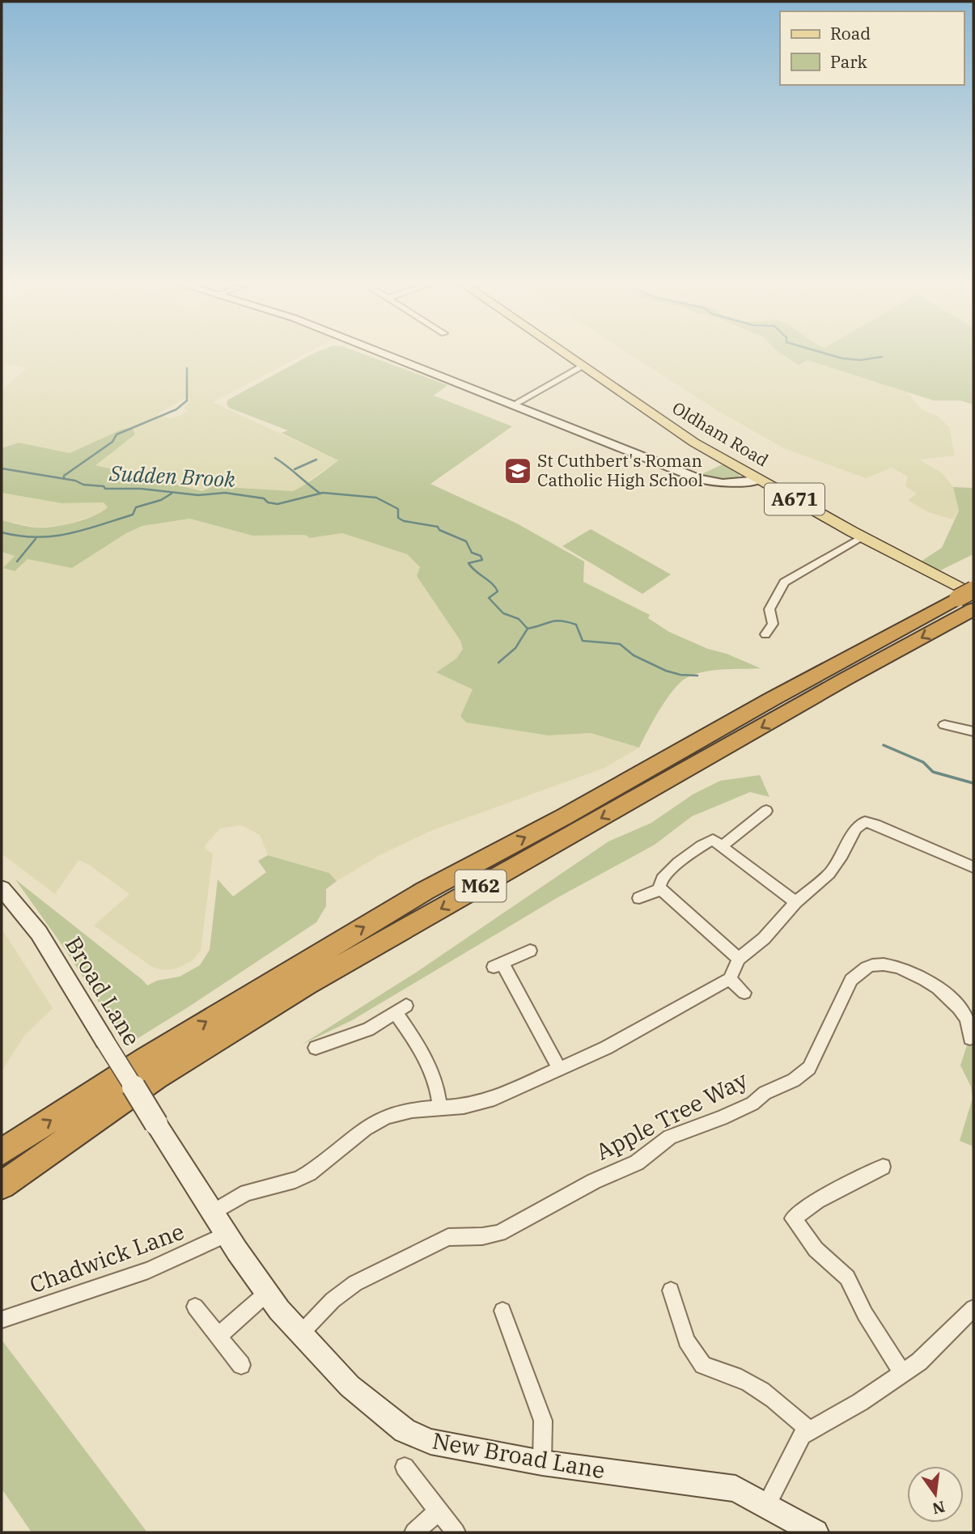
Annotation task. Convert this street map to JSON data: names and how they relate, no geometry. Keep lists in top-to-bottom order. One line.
{"streets":{"highway":["M62"],"main road":["Oldham Road","A671"],"street":["Broad Lane","Apple Tree Way","Chadwick Lane","New Broad Lane"]},"crossings":[["Oldham Road","M62"],["Broad Lane","New Broad Lane"],["Apple Tree Way","New Broad Lane"],["Chadwick Lane","New Broad Lane"]],"water":["Sudden Brook"],"places":{"school or university":["St Cuthbert's Roman Catholic High School"]},"legend":["Road","Park"],"north":"bottom"}
